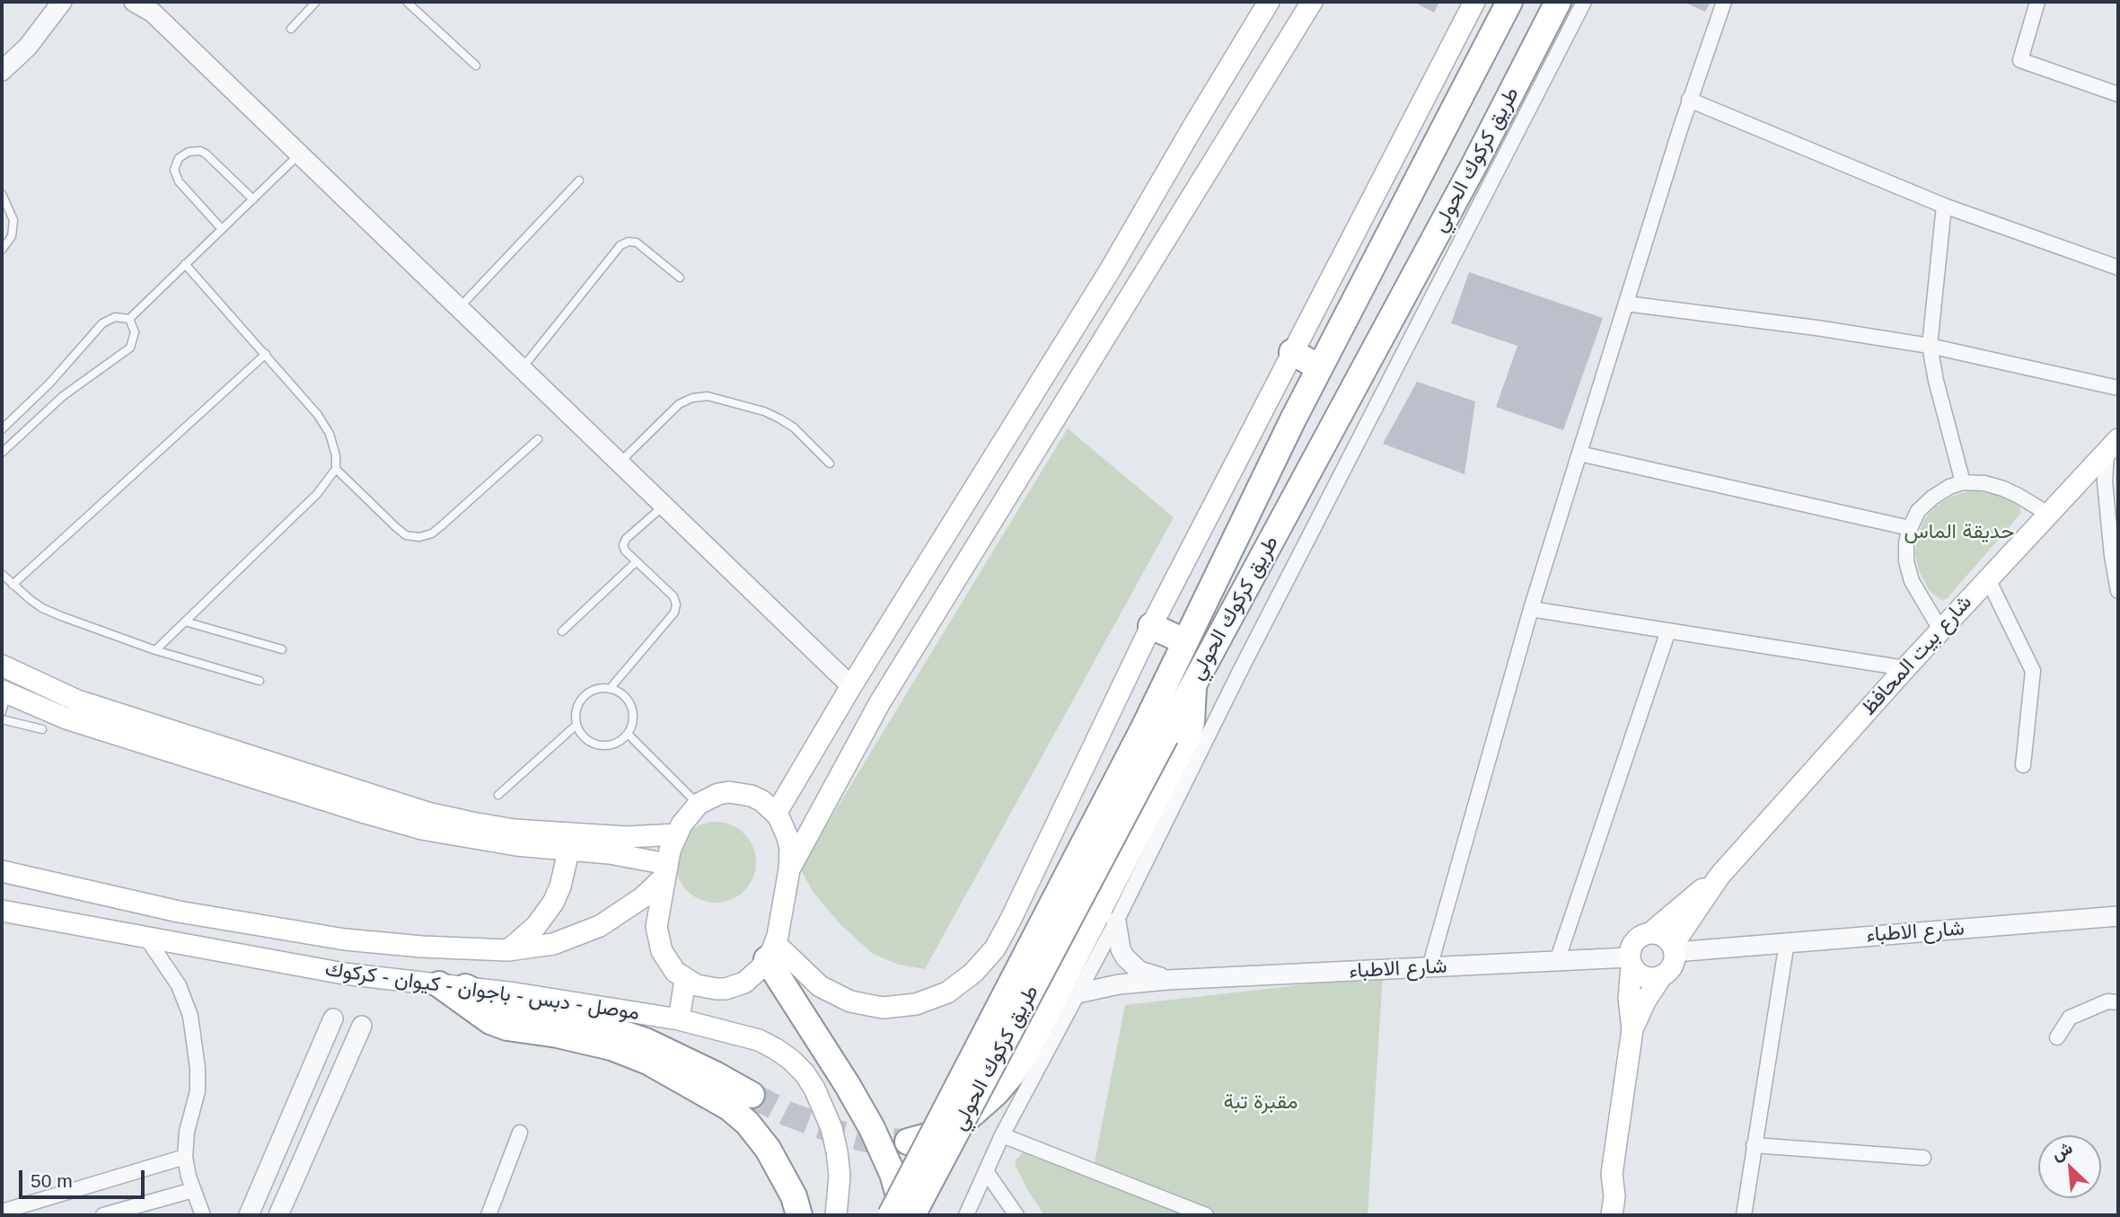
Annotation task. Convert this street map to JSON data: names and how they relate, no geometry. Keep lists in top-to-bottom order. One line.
{"streets":{"highway":["طريق كركوك الحولي"],"main road":["شارع بيت المحافظ","موصل - دبس - باجوان - كيوان - كركوك"],"street":["شارع الاطباء"]},"crossings":[["شارع بيت المحافظ","شارع الاطباء"]],"parks":["حديقة الماس","مقبرة تبة"],"scale_bar":"50 m","north":"top left"}
